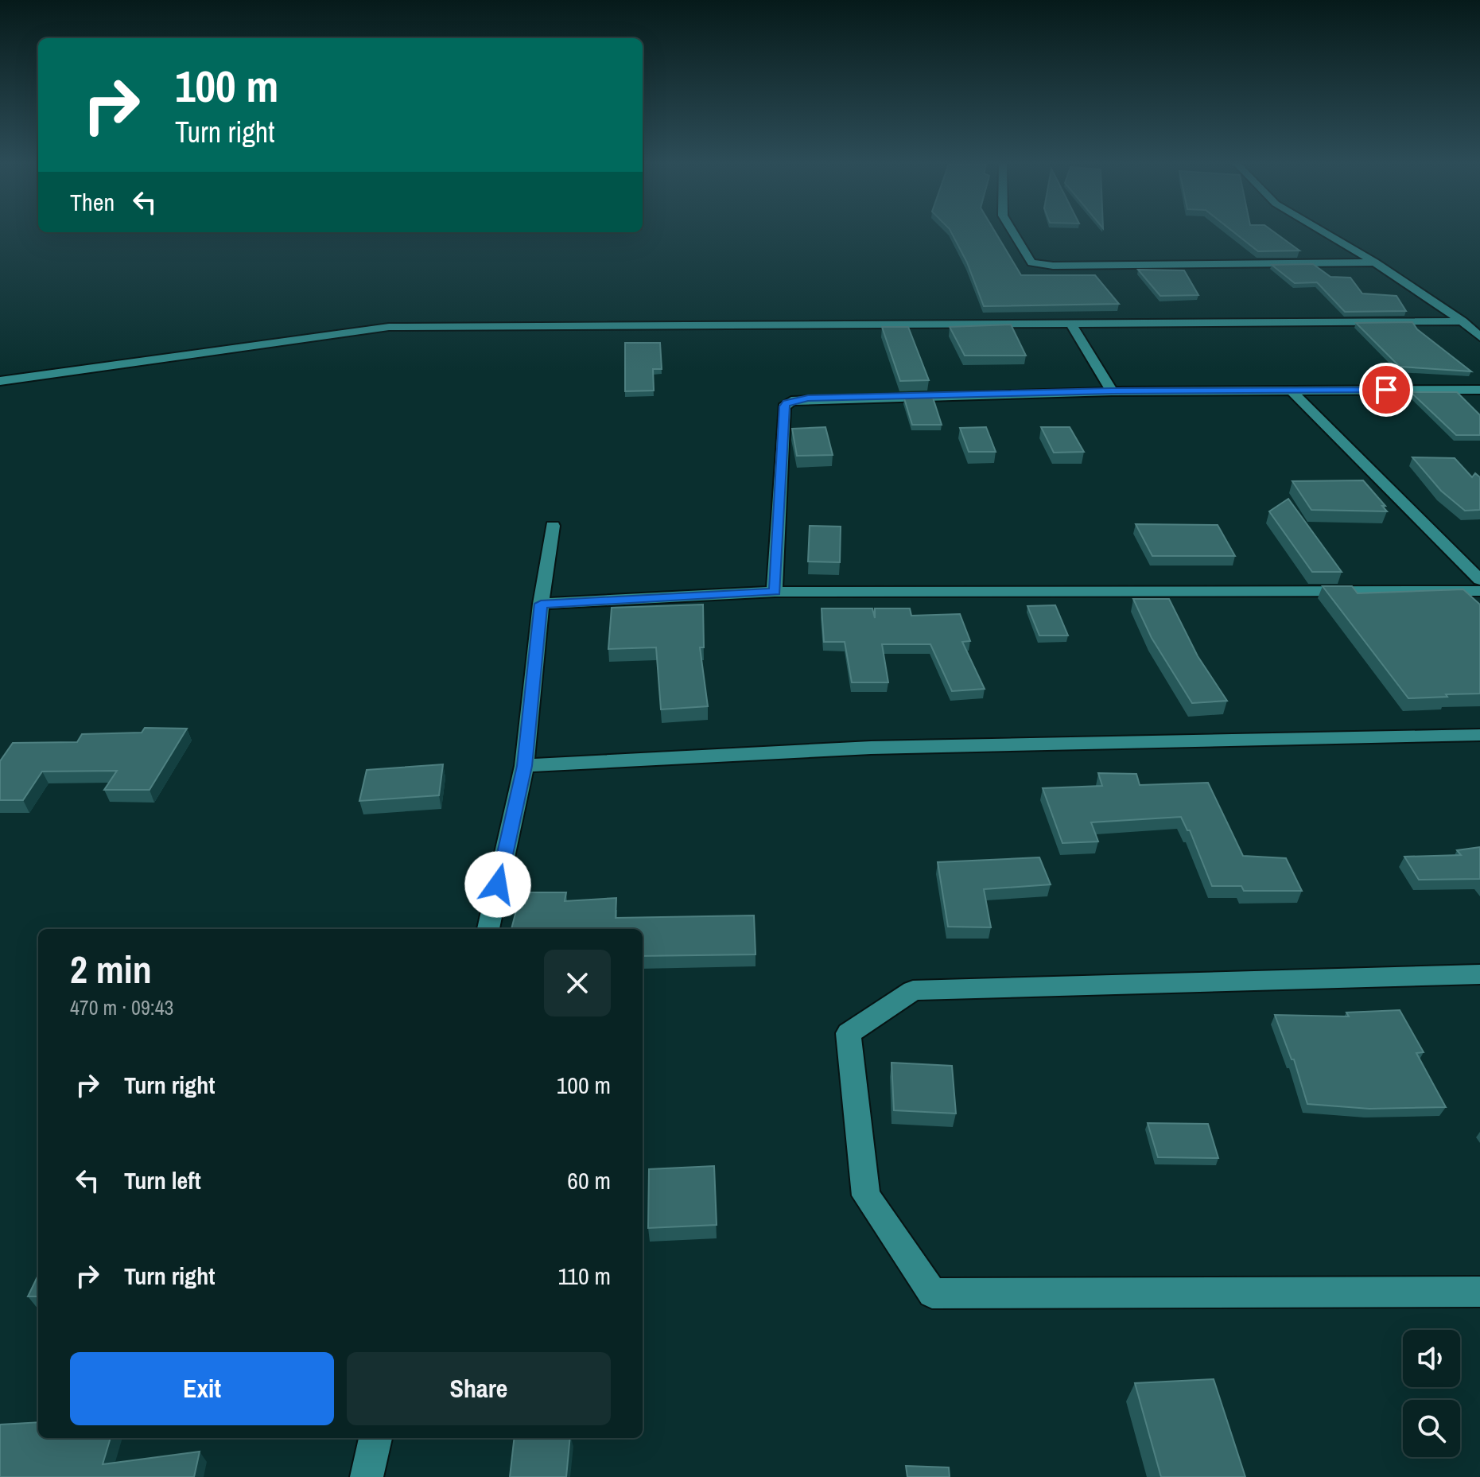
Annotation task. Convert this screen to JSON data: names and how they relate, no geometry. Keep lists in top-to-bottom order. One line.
{"page":{"turn":["100 m","Turn right"],"then":"Then","heading":["2 min","470 m · 09:43"],"list":[{"name":"Turn right","value":"100 m"},{"name":"Turn left","value":"60 m"},{"name":"Turn right","value":"110 m"}],"buttons":["Exit","Share"]}}
